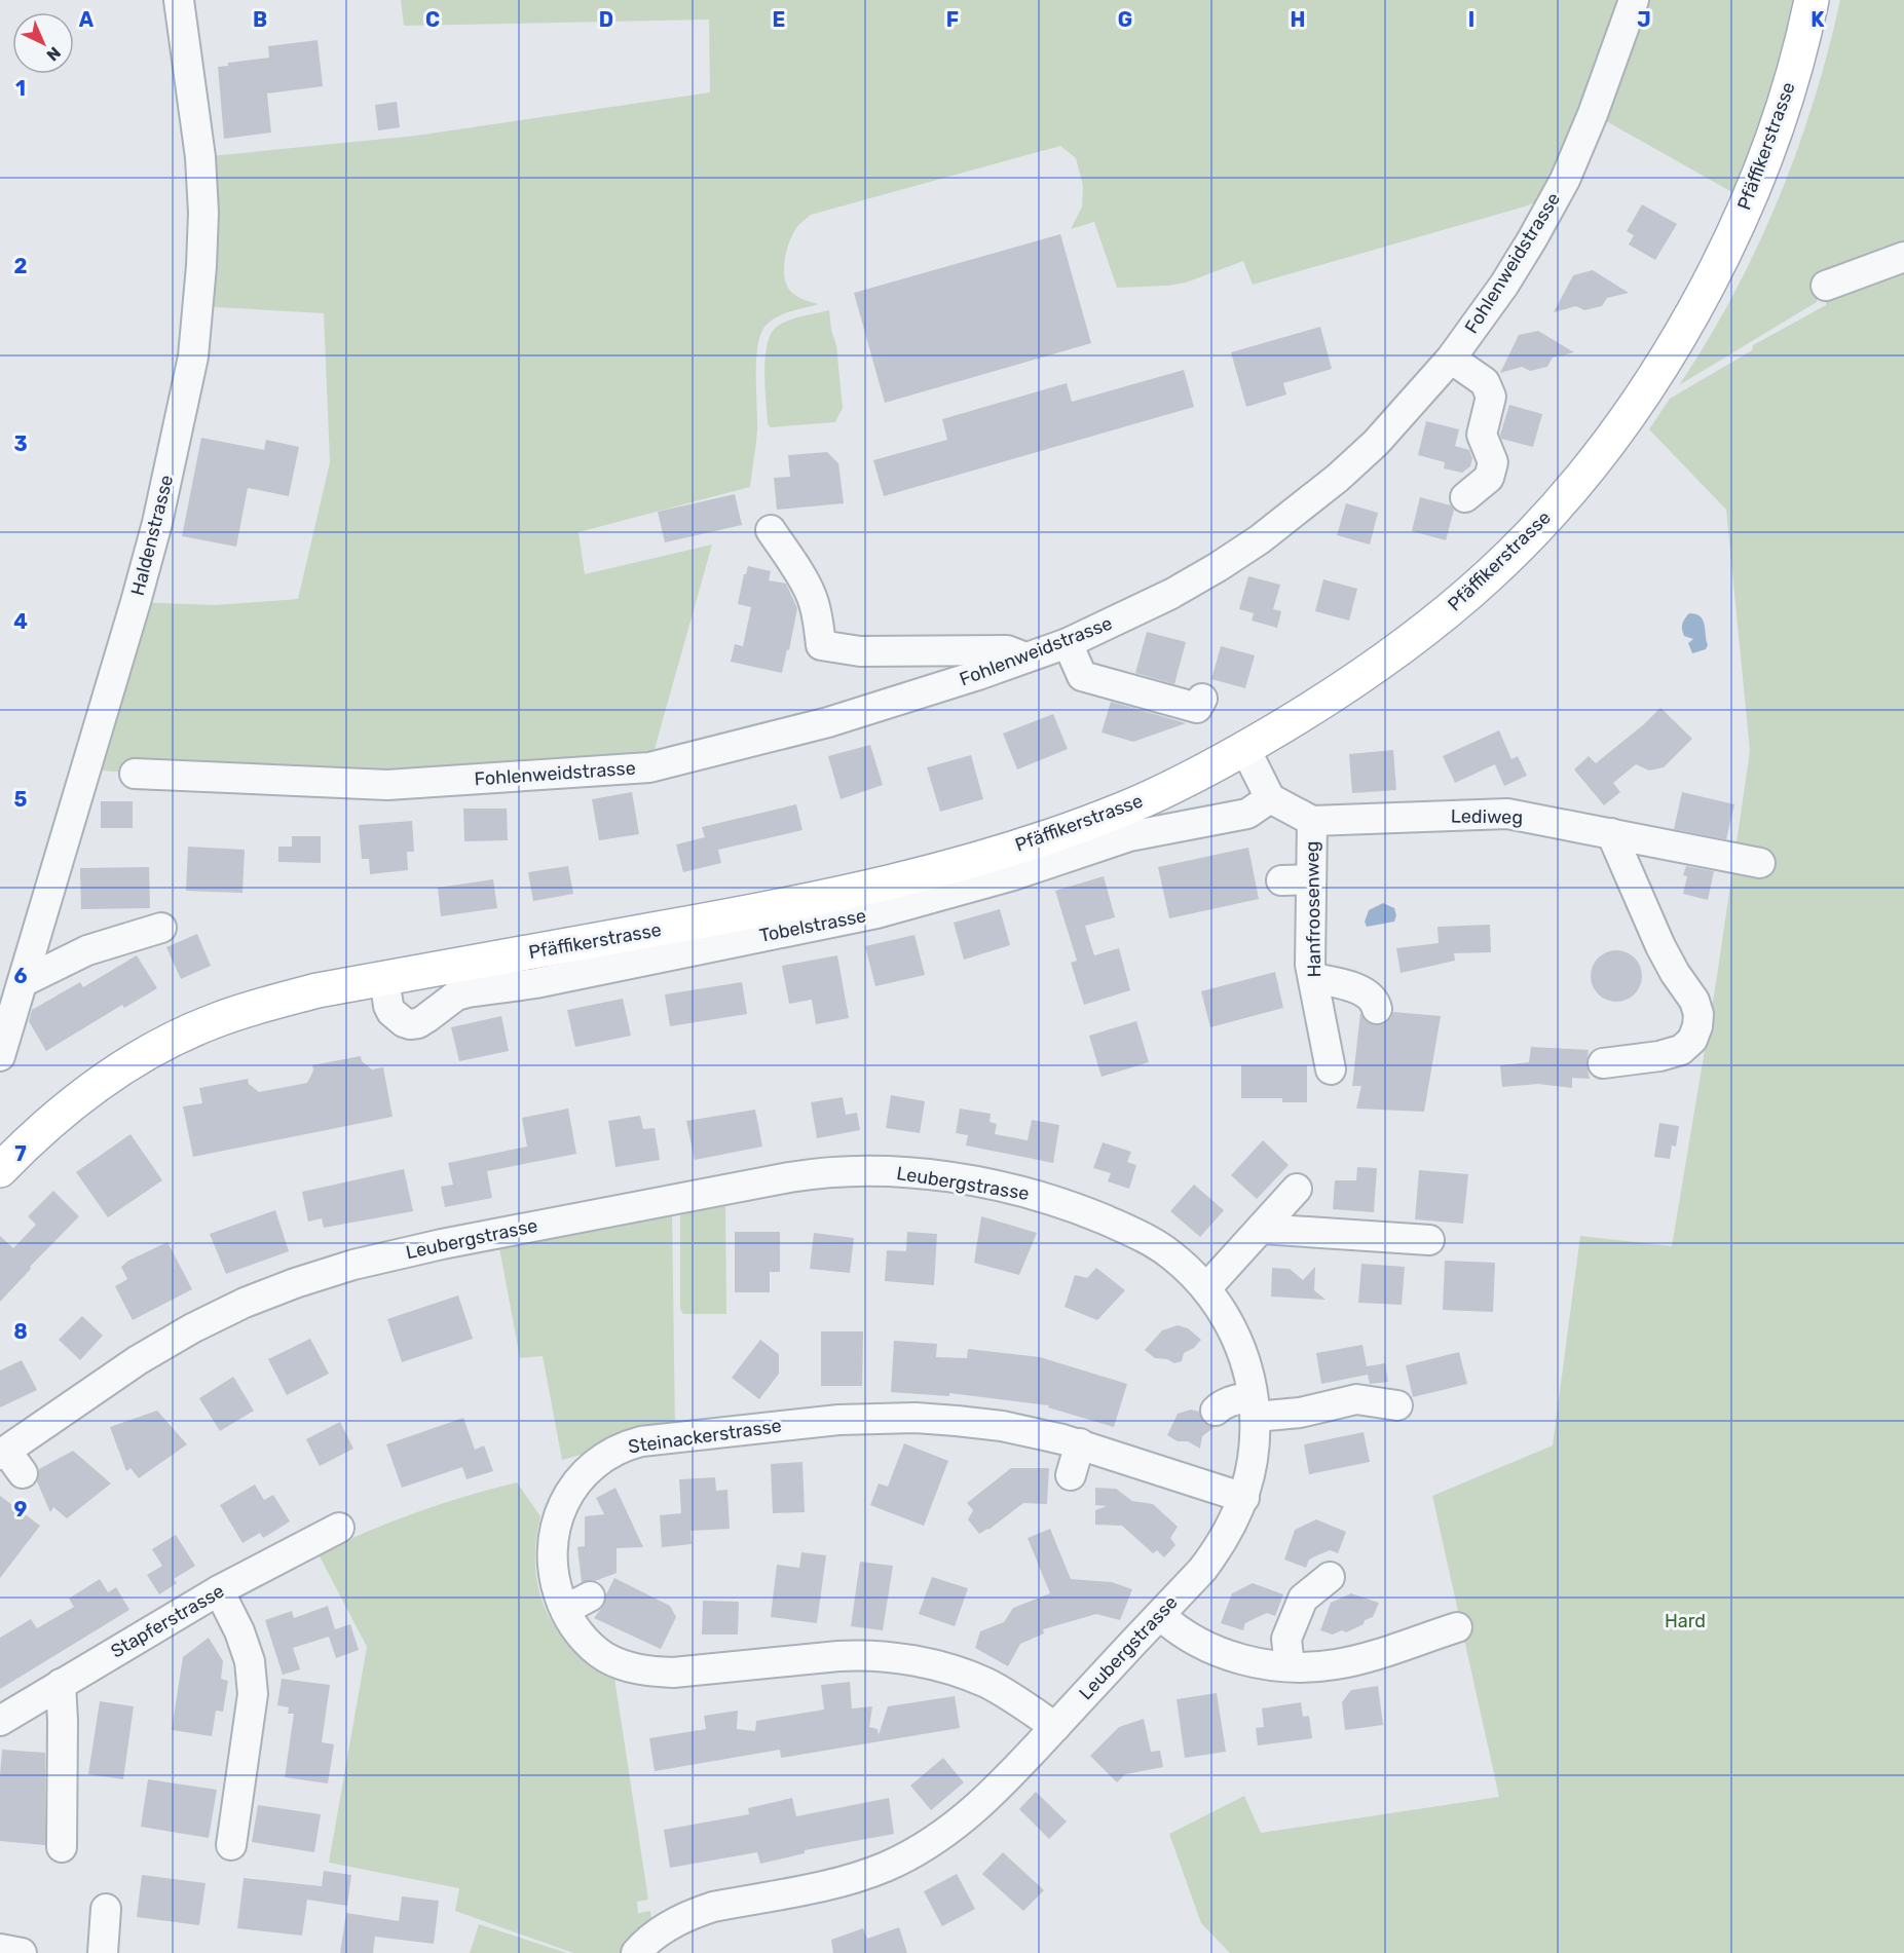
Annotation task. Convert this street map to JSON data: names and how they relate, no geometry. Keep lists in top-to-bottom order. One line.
{"streets":{"main road":["Pfäffikerstrasse"],"street":["Fohlenweidstrasse","Haldenstrasse","Lediweg","Hanfroosenweg","Tobelstrasse","Leubergstrasse","Steinackerstrasse","Stapferstrasse"]},"crossings":[["Pfäffikerstrasse","Tobelstrasse"],["Lediweg","Hanfroosenweg"],["Leubergstrasse","Steinackerstrasse"]],"parks":["Hard"],"north":"bottom right","grid":{"columns":["A","B","C","D","E","F","G","H","I","J","K"],"rows":["1","2","3","4","5","6","7","8","9"]}}
